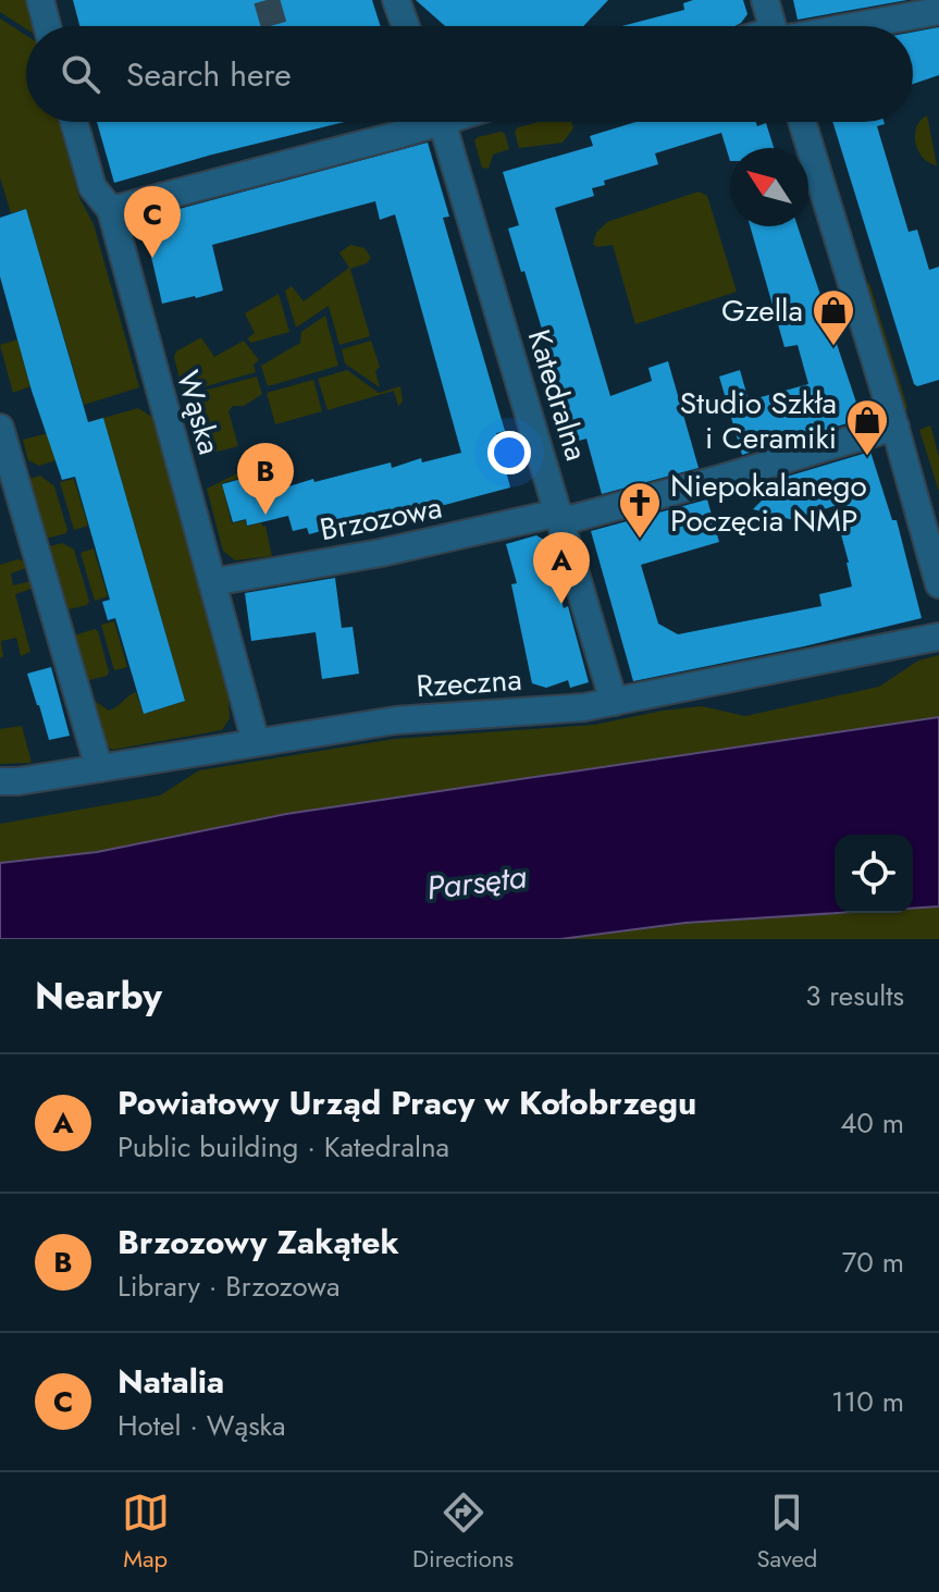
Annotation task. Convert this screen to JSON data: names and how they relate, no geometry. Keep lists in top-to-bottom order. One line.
{"streets":{"street":["Katedralna","Wąska","Brzozowa","Rzeczna"]},"crossings":[["Katedralna","Brzozowa"],["Katedralna","Rzeczna"],["Wąska","Brzozowa"],["Wąska","Rzeczna"]],"water":["Parsęta"],"places":{"shop":["Gzella","Studio Szkła i Ceramiki"],"church":["Niepokalanego Poczęcia NMP"]},"north":"top left","page":{"search":"Search here","pins":["C","B","A"],"heading":["Nearby","3 results"],"list":[{"mark":"A","name":"Powiatowy Urząd Pracy w Kołobrzegu","note":"Public building · Katedralna","value":"40 m"},{"mark":"B","name":"Brzozowy Zakątek","note":"Library · Brzozowa","value":"70 m"},{"mark":"C","name":"Natalia","note":"Hotel · Wąska","value":"110 m"}],"nav":["Map","Directions","Saved"]}}
